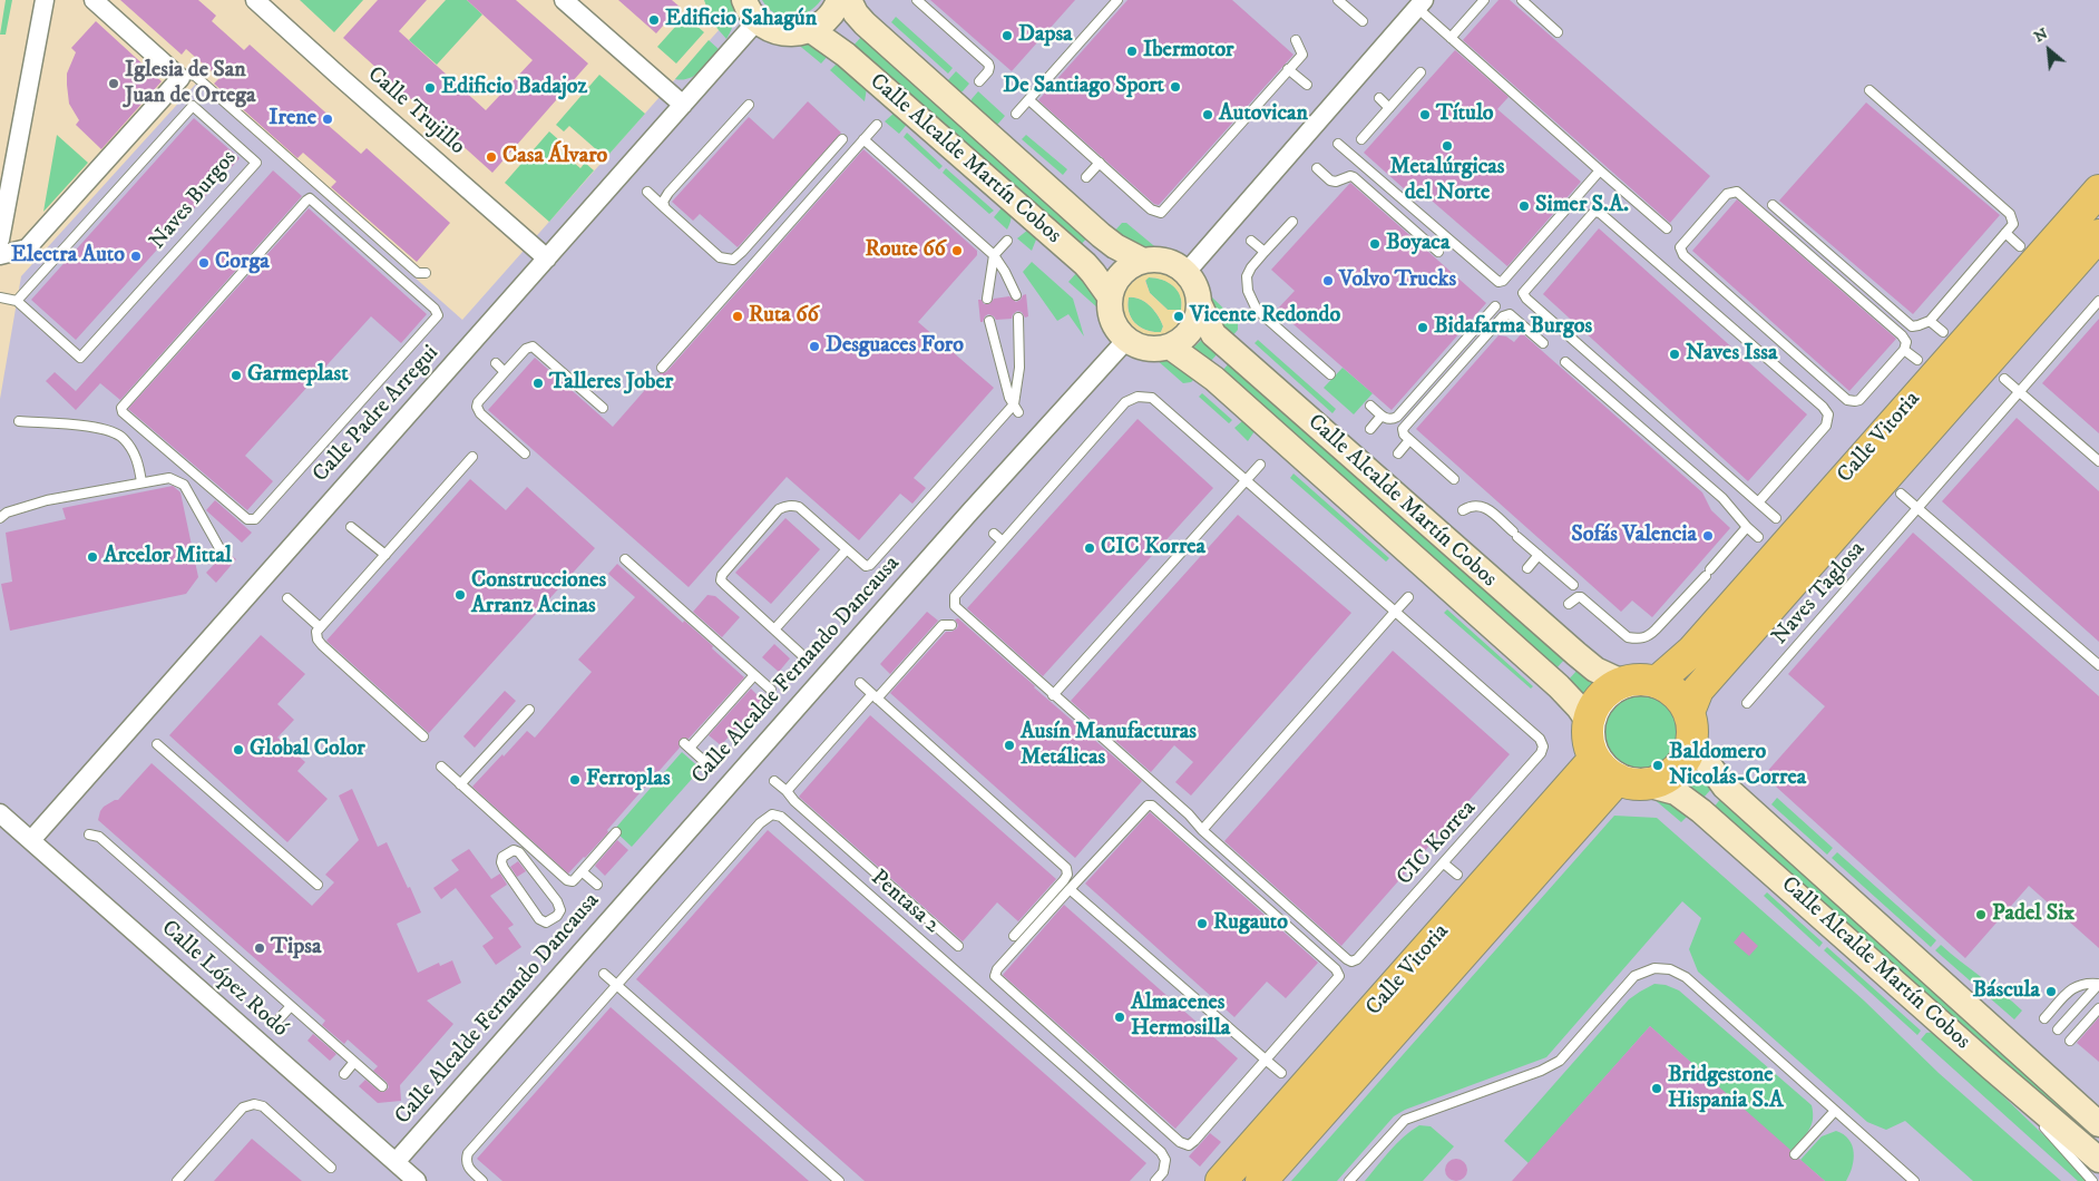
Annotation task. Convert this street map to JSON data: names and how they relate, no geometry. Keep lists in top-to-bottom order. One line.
{"streets":{"highway":["Calle Vitoria"],"main road":["Calle Alcalde Martín Cobos"],"street":["Calle Trujillo","Calle Padre Arregui","Calle Alcalde Fernando Dancausa","Calle López Rodó"],"lane":["Naves Burgos","Naves Taglosa","CIC Korrea","Pentasa 2"]},"crossings":[["Calle Trujillo","Calle Padre Arregui"],["Calle Alcalde Martín Cobos","Calle Vitoria"],["Calle Alcalde Martín Cobos","Calle Alcalde Fernando Dancausa"],["Calle Padre Arregui","Calle López Rodó"],["Calle Alcalde Fernando Dancausa","Calle López Rodó"]],"places":["Edificio Sahagún","Dapsa","Ibermotor","Iglesia de San Juan de Ortega","De Santiago Sport","Edificio Badajoz","Autovican","Título","Irene","Metalúrgicas del Norte","Casa Álvaro","Simer S.A.","Boyaca","Route 66","Electra Auto","Corga","Volvo Trucks","Ruta 66","Vicente Redondo","Bidafarma Burgos","Desguaces Foro","Naves Issa","Garmeplast","Talleres Jober","Sofás Valencia","CIC Korrea","Arcelor Mittal","Construcciones Arranz Acinas","Ausín Manufacturas Metálicas","Global Color","Baldomero Nicolás-Correa","Ferroplas","Padel Six","Rugauto","Tipsa","Báscula","Almacenes Hermosilla","Bridgestone Hispania S.A"],"north":"top left"}
